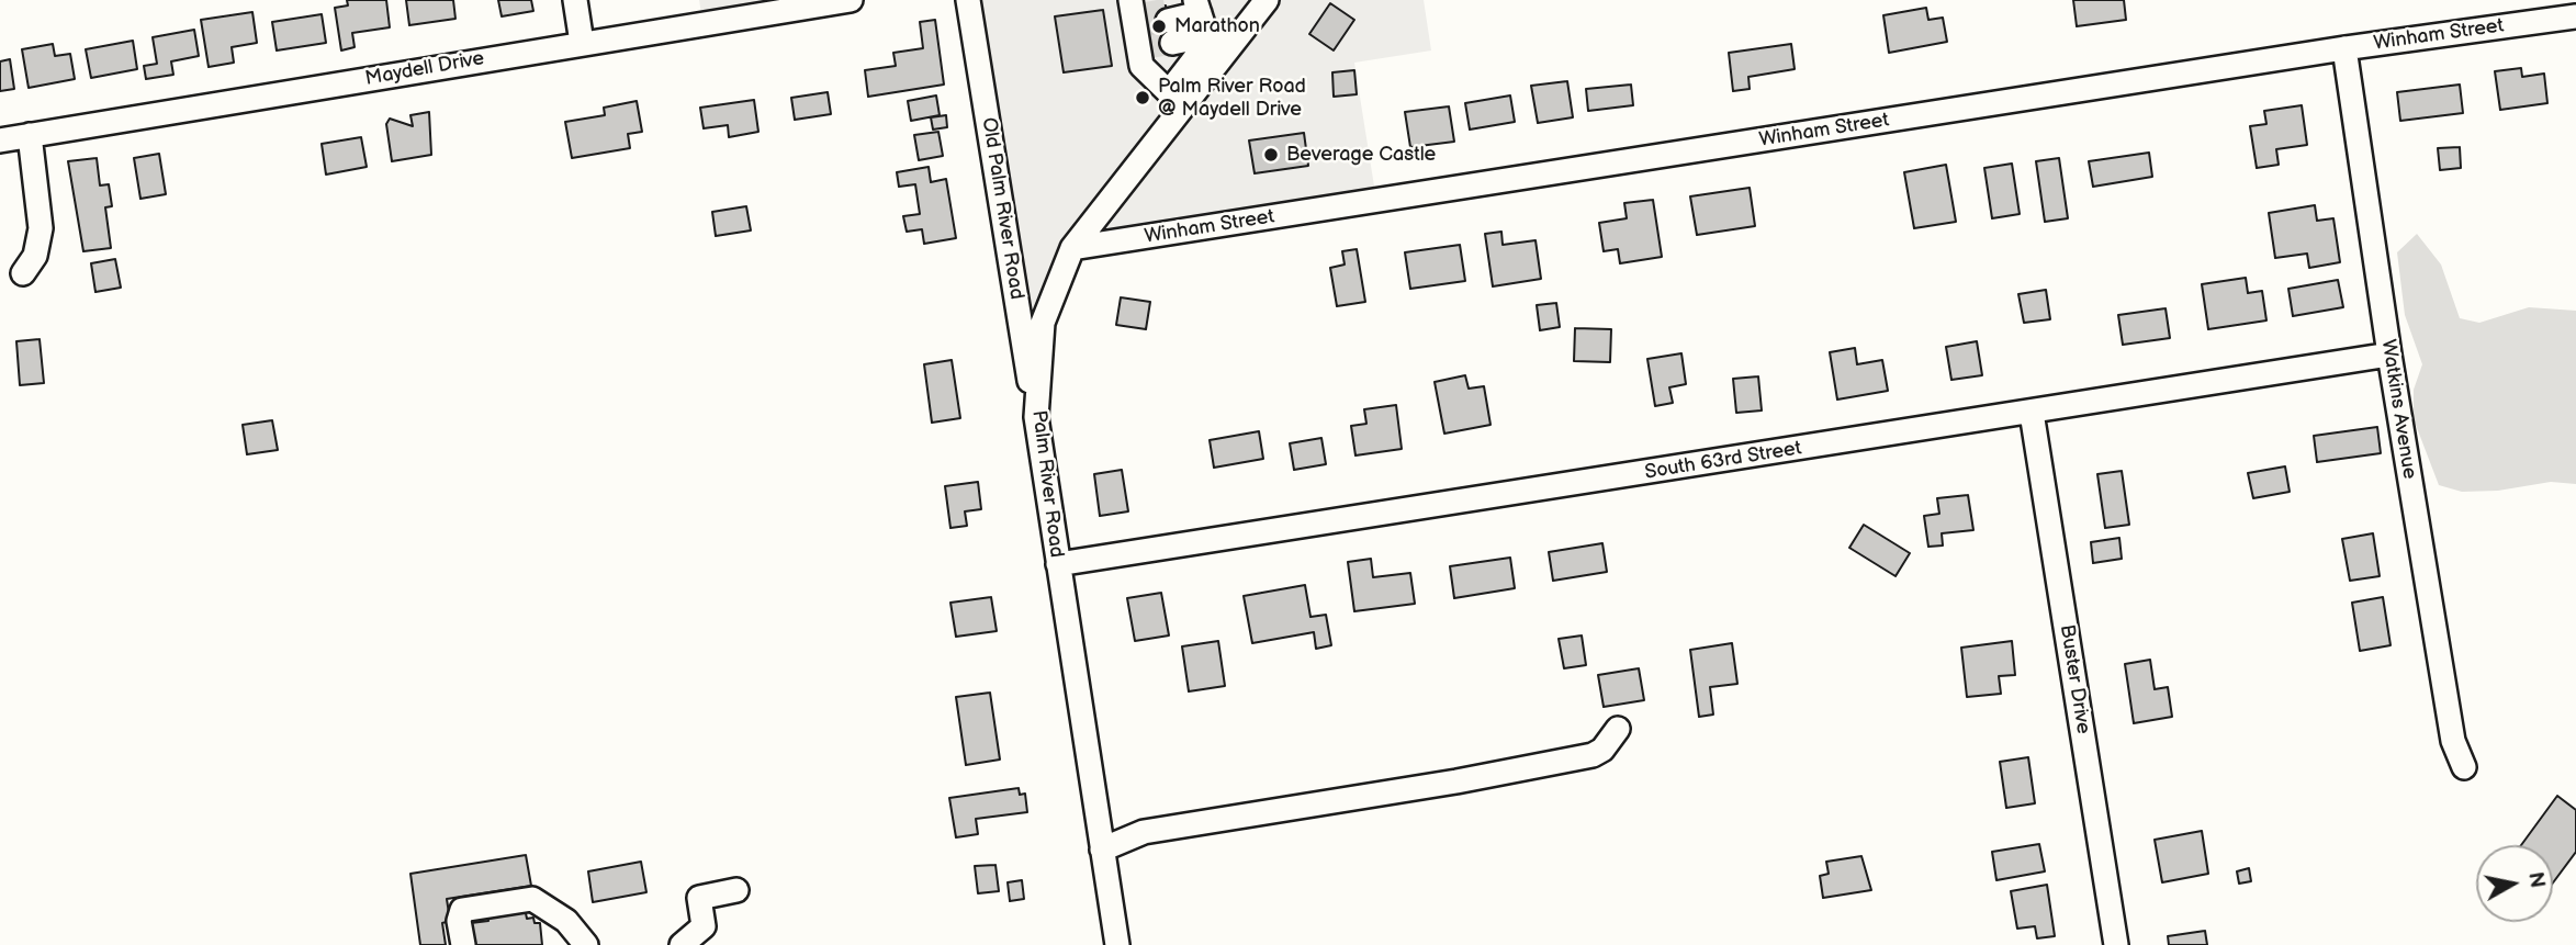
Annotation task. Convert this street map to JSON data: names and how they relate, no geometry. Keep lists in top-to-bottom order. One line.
{"streets":{"street":["Winham Street","Maydell Drive","Old Palm River Road","Watkins Avenue","South 63rd Street","Palm River Road","Buster Drive"]},"crossings":[["Winham Street","Watkins Avenue"],["Winham Street","Palm River Road"],["Old Palm River Road","Palm River Road"],["Watkins Avenue","South 63rd Street"],["South 63rd Street","Palm River Road"],["South 63rd Street","Buster Drive"]],"places":["Marathon","Palm River Road @ Maydell Drive","Beverage Castle"],"north":"right"}
